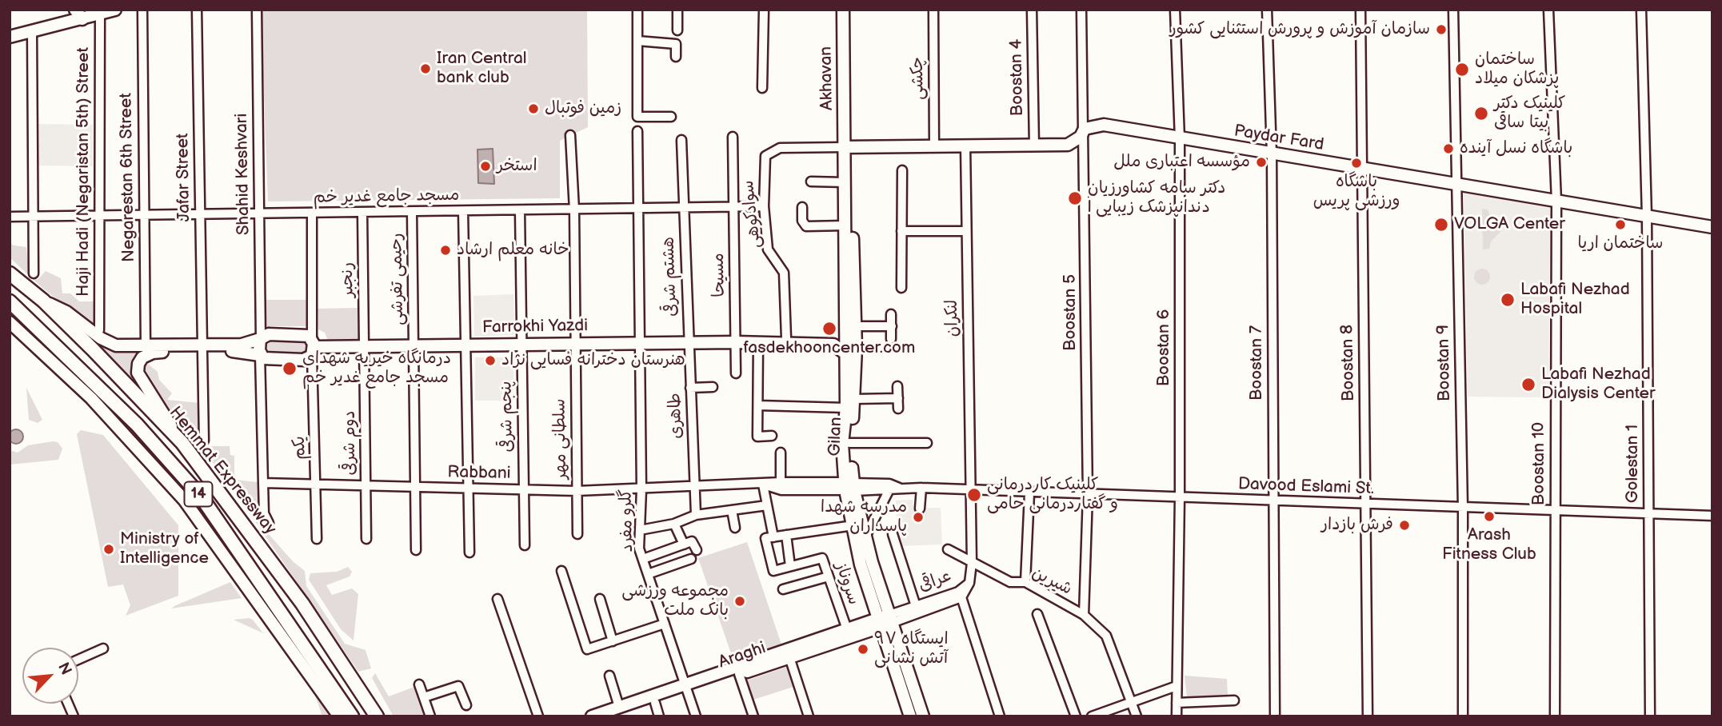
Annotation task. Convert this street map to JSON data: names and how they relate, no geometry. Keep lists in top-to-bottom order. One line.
{"streets":{"highway":["Hemmat Expressway","14"],"main road":["Akhavan","Paydar Fard","Farrokhi Yazdi","Gilan","Araghi"],"street":["Boostan 4","چکشی","Haji Hadi (Negaristan 5th) Street","Shahid Keshvari","Negarestan 6th Street","Jafar Street","مسجد جامع غدیر خم","سوادکوهی","مسیحا","هشتم شرقی","رحیمی تفرشی","رنجبر","Boostan 5","لنکران","Boostan 6","Boostan 7","Boostan 8","Boostan 9","طاهری","پنجم شرقی","سلطانی مهر","دوم شرقی","یکم","Boostan 10","Golestan 1","Rabbani","Davood Eslami St.","گلرو مفرد","عراقی","شیرین","سروناز"]},"crossings":[["Akhavan","سوادکوهی"],["Akhavan","Gilan"],["Paydar Fard","Boostan 5"],["Paydar Fard","Boostan 6"],["Paydar Fard","Boostan 7"],["Paydar Fard","Boostan 8"],["Paydar Fard","Boostan 9"],["Paydar Fard","Boostan 10"],["Paydar Fard","Golestan 1"],["Haji Hadi (Negaristan 5th) Street","مسجد جامع غدیر خم"],["Shahid Keshvari","مسجد جامع غدیر خم"],["Shahid Keshvari","Farrokhi Yazdi"],["Negarestan 6th Street","مسجد جامع غدیر خم"],["Jafar Street","مسجد جامع غدیر خم"],["Jafar Street","Farrokhi Yazdi"],["مسجد جامع غدیر خم","سوادکوهی"],["مسجد جامع غدیر خم","مسیحا"],["مسجد جامع غدیر خم","هشتم شرقی"],["مسجد جامع غدیر خم","رحیمی تفرشی"],["مسجد جامع غدیر خم","رنجبر"],["مسجد جامع غدیر خم","پنجم شرقی"],["مسجد جامع غدیر خم","سلطانی مهر"],["مسجد جامع غدیر خم","یکم"],["مسجد جامع غدیر خم","گلرو مفرد"],["سوادکوهی","Gilan"],["مسیحا","Farrokhi Yazdi"],["هشتم شرقی","Farrokhi Yazdi"],["هشتم شرقی","طاهری"],["رحیمی تفرشی","Farrokhi Yazdi"],["رحیمی تفرشی","Rabbani"],["رنجبر","Farrokhi Yazdi"],["رنجبر","دوم شرقی"],["Boostan 5","Davood Eslami St."],["Boostan 5","شیرین"],["لنکران","Davood Eslami St."],["لنکران","عراقی"],["لنکران","شیرین"],["Farrokhi Yazdi","طاهری"],["Farrokhi Yazdi","پنجم شرقی"],["Farrokhi Yazdi","سلطانی مهر"],["Farrokhi Yazdi","دوم شرقی"],["Farrokhi Yazdi","یکم"],["Farrokhi Yazdi","گلرو مفرد"],["Boostan 6","Davood Eslami St."],["Boostan 7","Davood Eslami St."],["Boostan 8","Davood Eslami St."],["Boostan 9","Davood Eslami St."],["طاهری","Rabbani"],["طاهری","Davood Eslami St."],["پنجم شرقی","Rabbani"],["Gilan","Davood Eslami St."],["Gilan","عراقی"],["Gilan","Araghi"],["سلطانی مهر","Rabbani"],["دوم شرقی","Rabbani"],["یکم","Rabbani"],["Boostan 10","Davood Eslami St."],["Golestan 1","Davood Eslami St."],["Rabbani","Davood Eslami St."],["Rabbani","گلرو مفرد"],["Davood Eslami St.","سروناز"],["گلرو مفرد","Araghi"],["سروناز","Araghi"]],"places":["سازمان آموزش و پرورش استثنایی کشور","Iran Central bank club","ساختمان پزشکان میلاد","زمین فوتبال","کلینیک دکتر بیتا ساقی","باشگاه نسل آینده","مؤسسه اعتباری ملل","باشگاه ورزشی پریس","استخر","دکتر سامه کشاورزیان | دندانپزشک زیبایی","VOLGA Center","ساختمان اریا","خانه معلم ارشاد","Labafi Nezhad Hospital","fasdekhooncenter.com","هنرستان دخترانه فسایی نژاد","درمانگاه خیریه شهدای مسجد جامع غدیر خم","Labafi Nezhad Dialysis Center","کلینیک کاردرمانی و گفتاردرمانی حامی","Arash Fitness Club","مدرسه شهدا پاسداران","فرش بازدار","Ministry of Intelligence","مجموعه ورزشی بانک ملت","ایستگاه ۹۷ آتش نشانی"],"north":"top right"}
